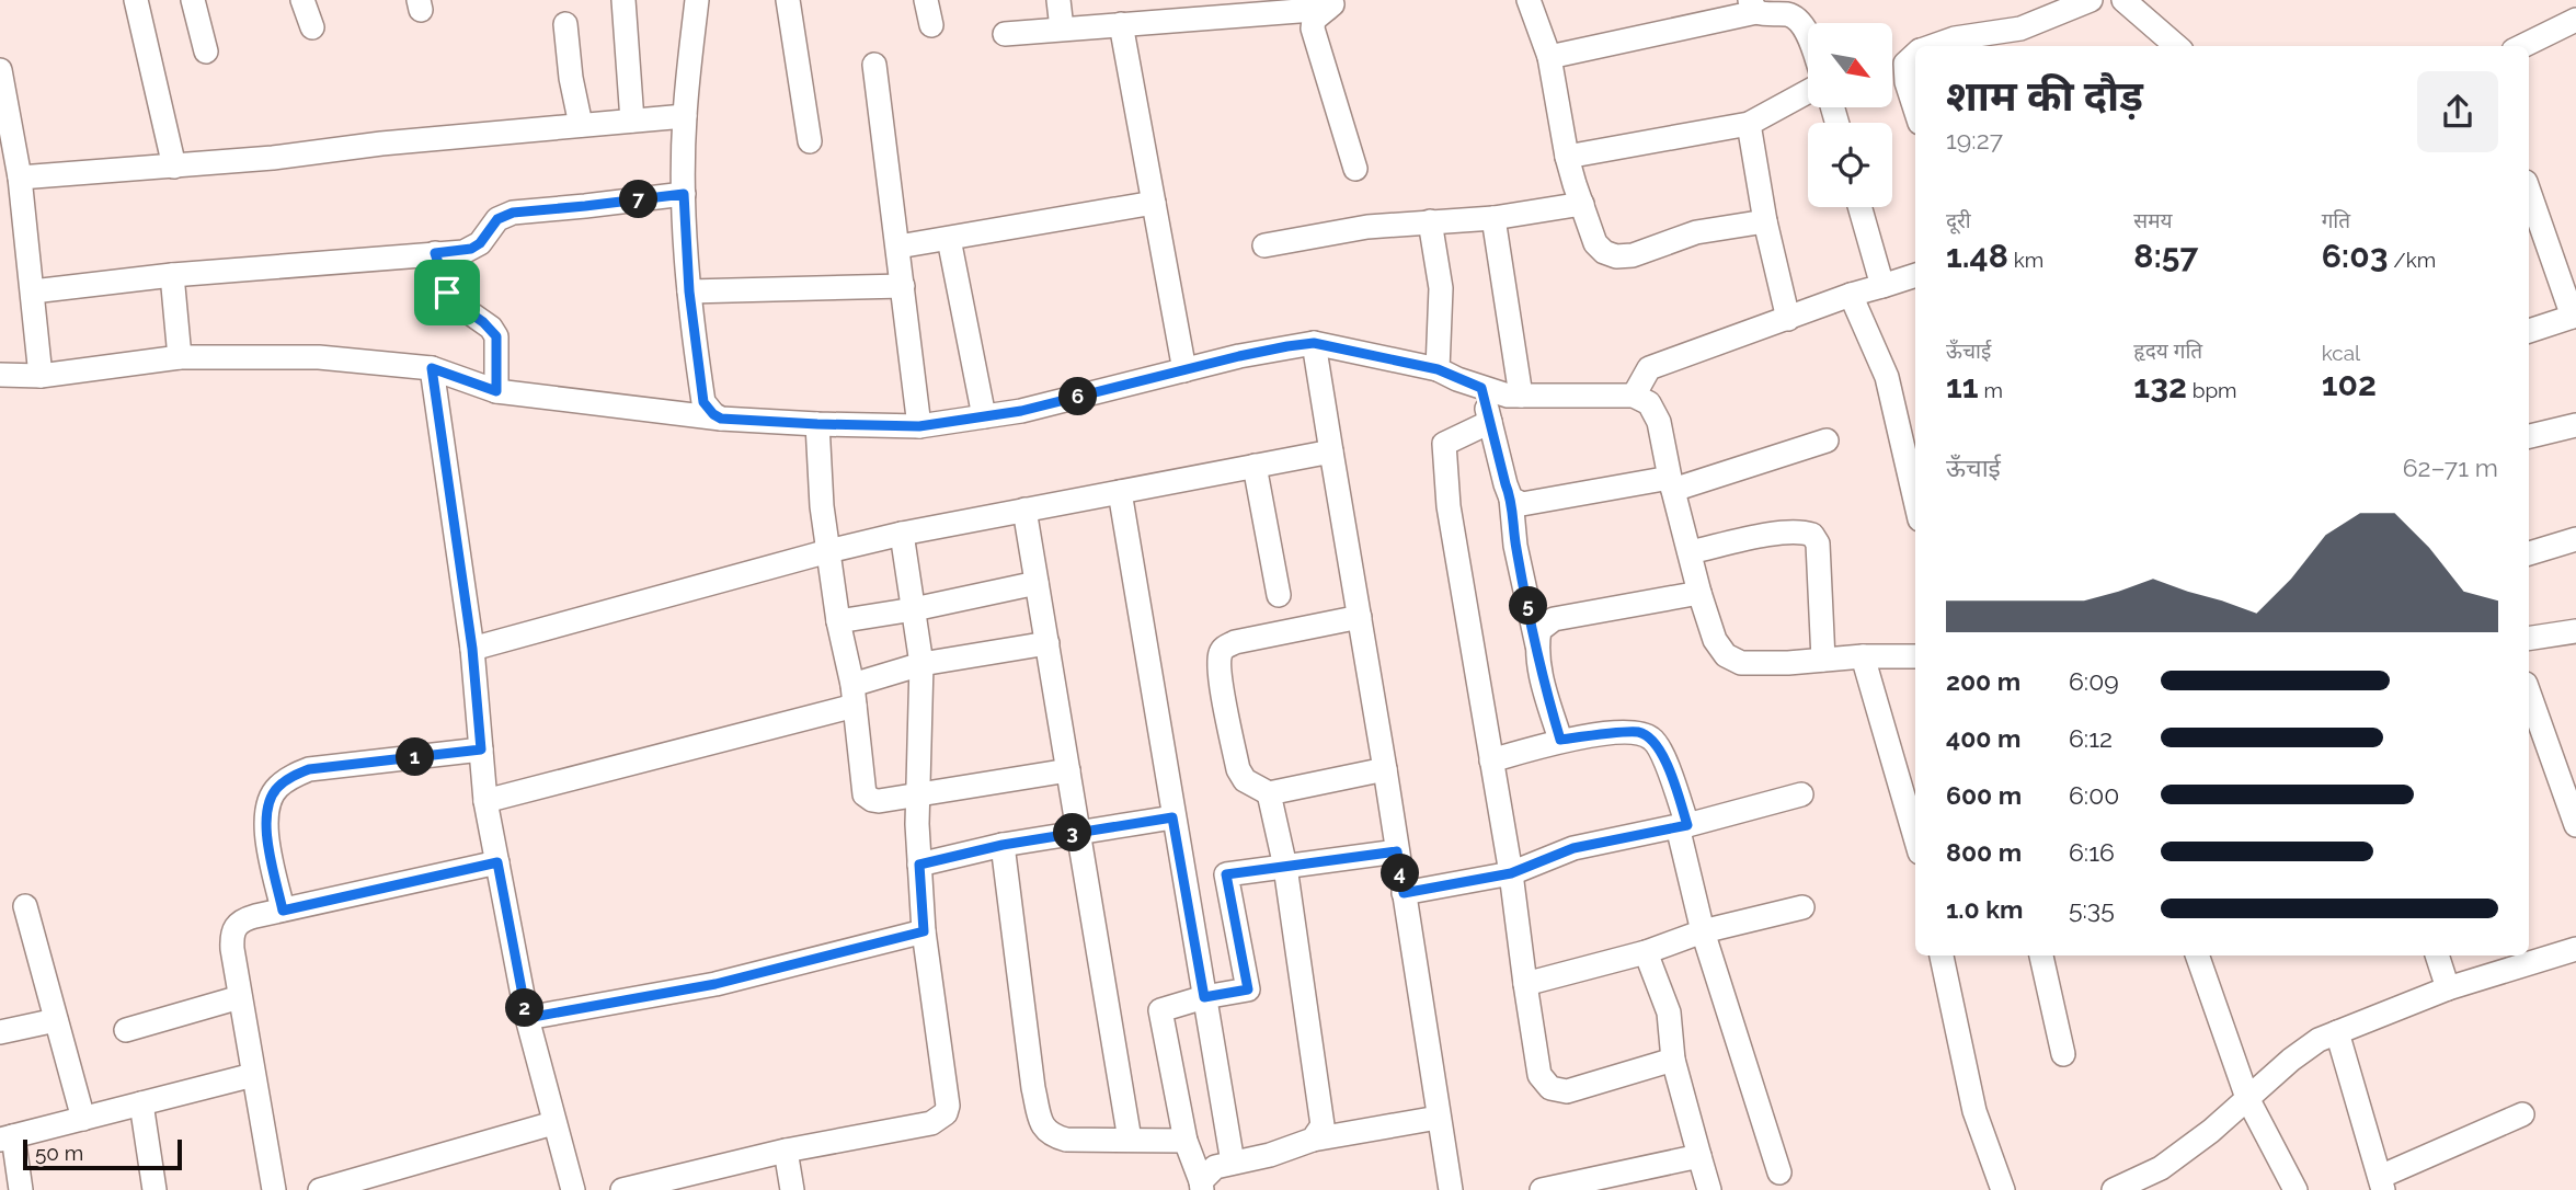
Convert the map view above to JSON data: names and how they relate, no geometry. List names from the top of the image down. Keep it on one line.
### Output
{"scale_bar":"50 m","north":"bottom right","page":{"heading":["शाम की दौड़","19:27"],"stats":[["दूरी","1.48 km"],["समय","8:57"],["गति","6:03 /km"],["ऊँचाई","11 m"],["हृदय गति","132 bpm"],["kcal","102"]],"pins":["7","6","5","1","3","4","2"],"chart":["ऊँचाई","62–71 m"],"list":[{"name":"200 m","note":"6:09"},{"name":"400 m","note":"6:12"},{"name":"600 m","note":"6:00"},{"name":"800 m","note":"6:16"},{"name":"1.0 km","note":"5:35"}],"scale":"50 m"}}
